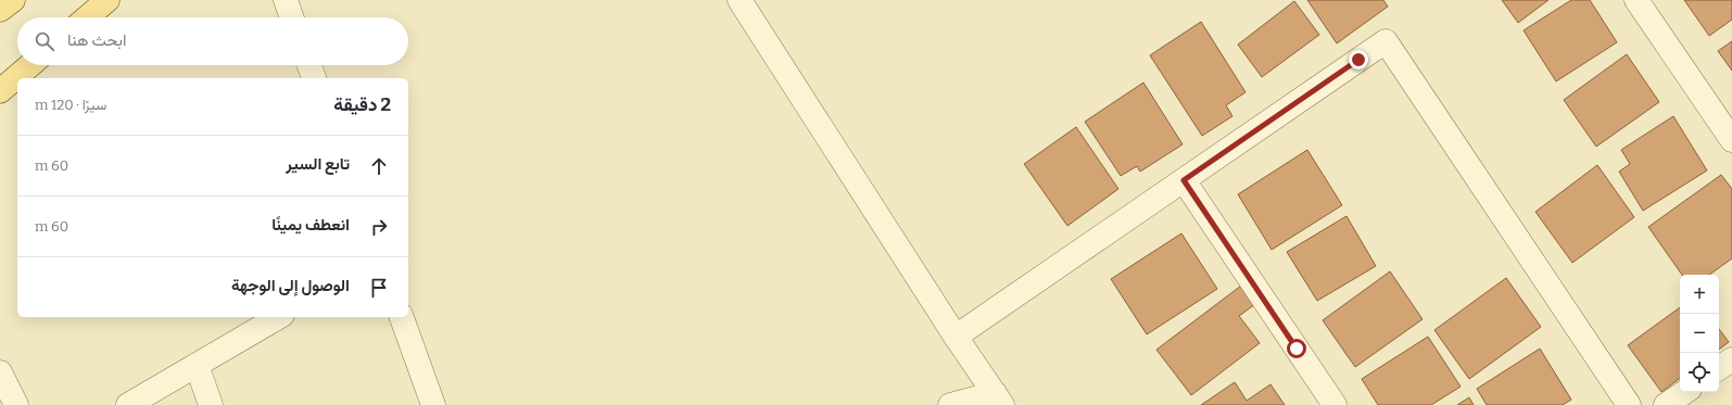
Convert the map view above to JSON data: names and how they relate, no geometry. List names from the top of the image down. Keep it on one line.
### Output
{"page":{"search":"ابحث هنا","heading":["2 دقيقة","سيرًا · 120 m"],"list":[["تابع السير","60 m"],["انعطف يمينًا","60 m"],"الوصول إلى الوجهة"],"map_buttons":["+","−"]}}
